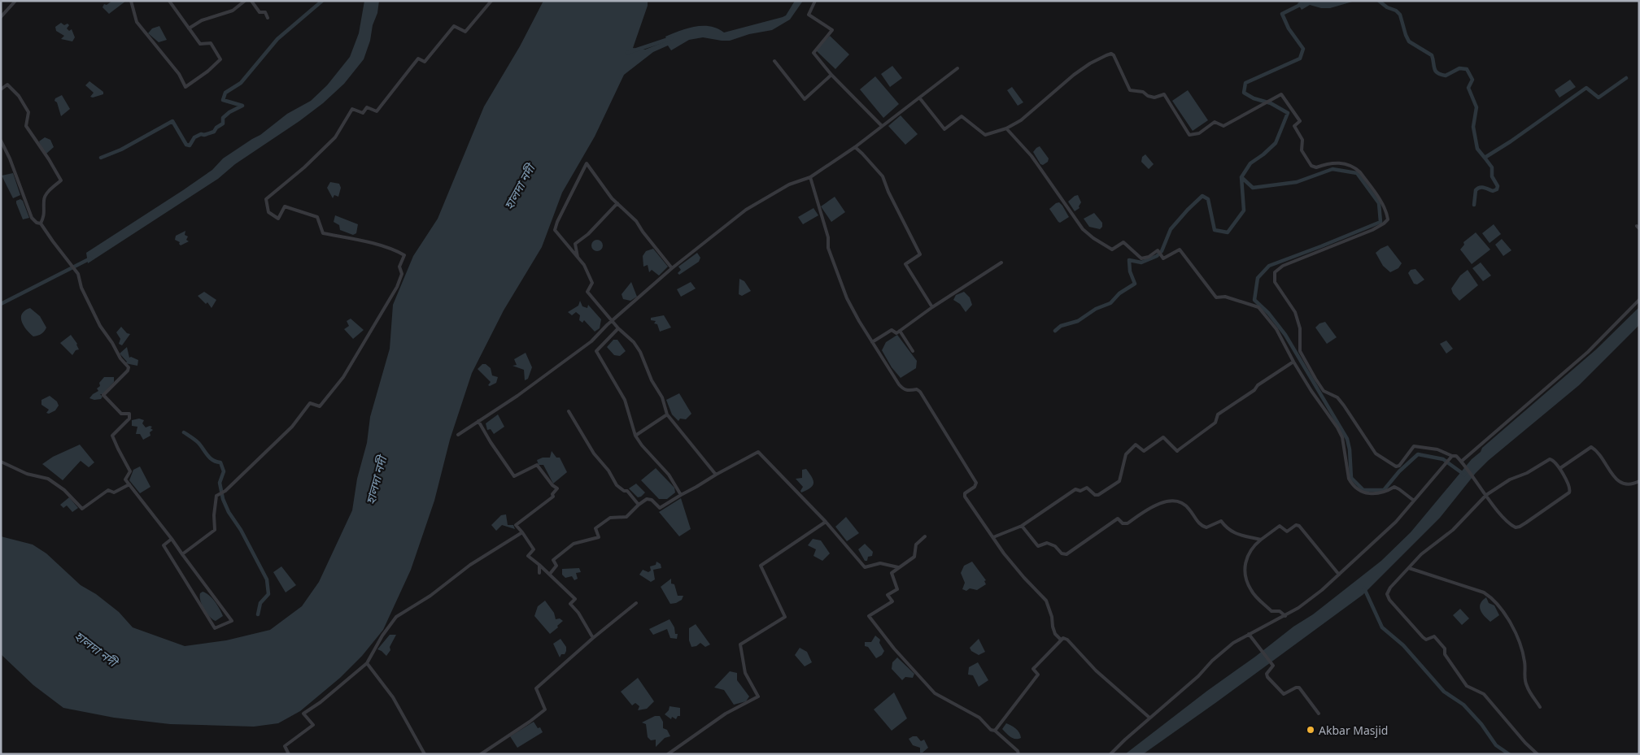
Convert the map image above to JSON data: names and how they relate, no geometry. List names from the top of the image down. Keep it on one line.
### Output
{"water":["হালদা নদী"],"places":["Akbar Masjid"]}
